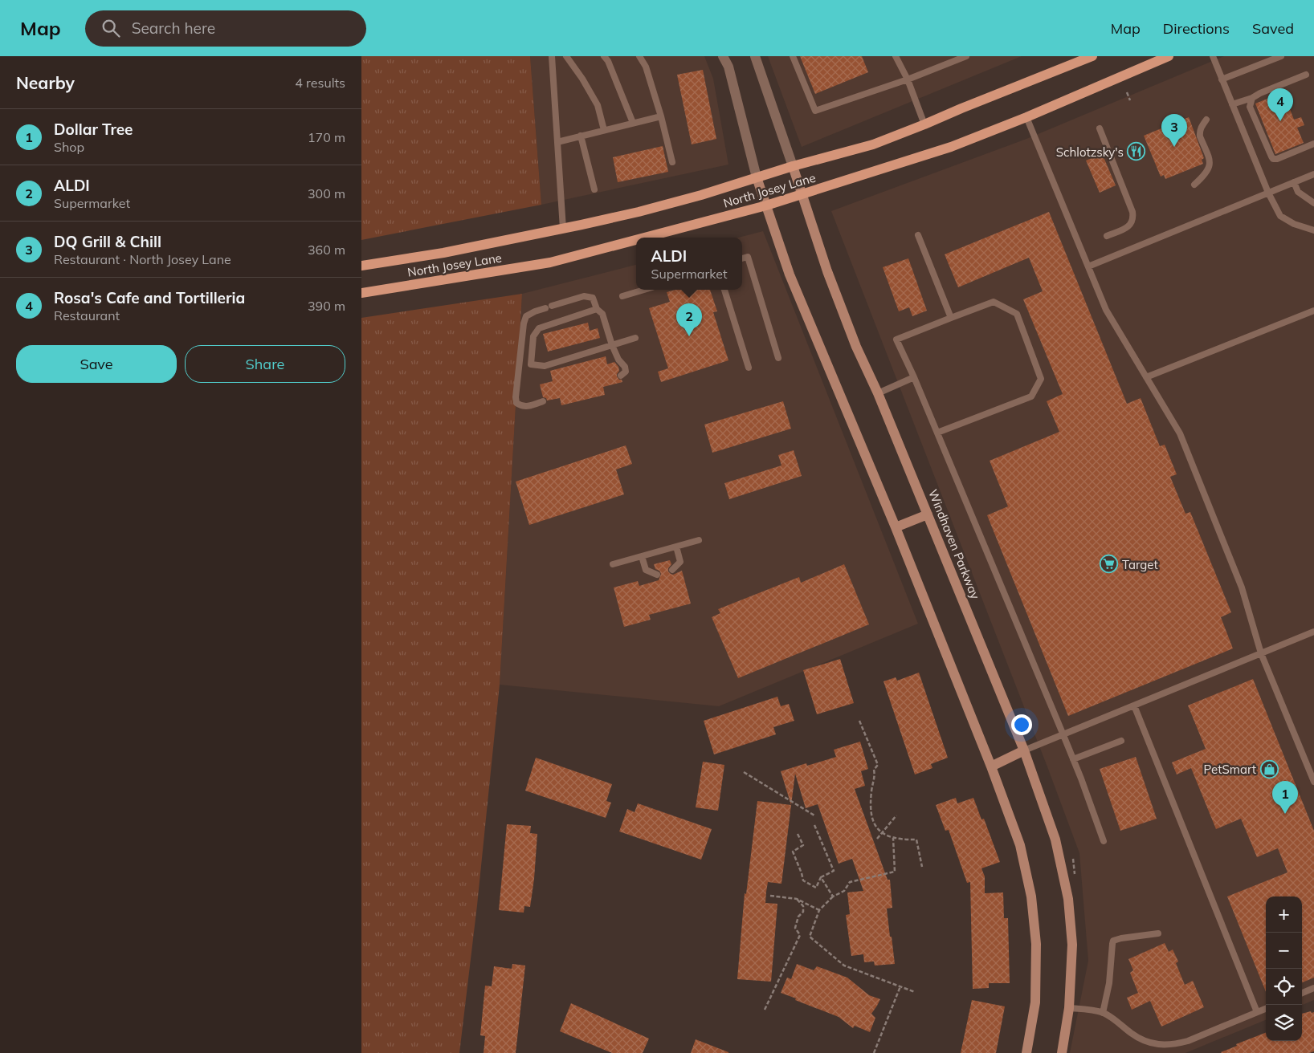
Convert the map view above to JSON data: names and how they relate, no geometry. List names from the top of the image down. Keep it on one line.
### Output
{"streets":{"main road":["North Josey Lane","Windhaven Parkway"]},"crossings":[["North Josey Lane","Windhaven Parkway"]],"places":{"restaurant":["Schlotzsky's"],"supermarket":["Target"],"shop":["PetSmart"]},"page":{"header":"Map","search":"Search here","nav":["Map","Directions","Saved"],"heading":["Nearby","4 results"],"pins":["4","3","2","1"],"list":[{"mark":"1","name":"Dollar Tree","note":"Shop","value":"170 m"},{"mark":"2","name":"ALDI","note":"Supermarket","value":"300 m"},{"mark":"3","name":"DQ Grill & Chill","note":"Restaurant · North Josey Lane","value":"360 m"},{"mark":"4","name":"Rosa's Cafe and Tortilleria","note":"Restaurant","value":"390 m"}],"popup":["ALDI","Supermarket"],"buttons":["Save","Share"],"map_buttons":["+","−"]}}
